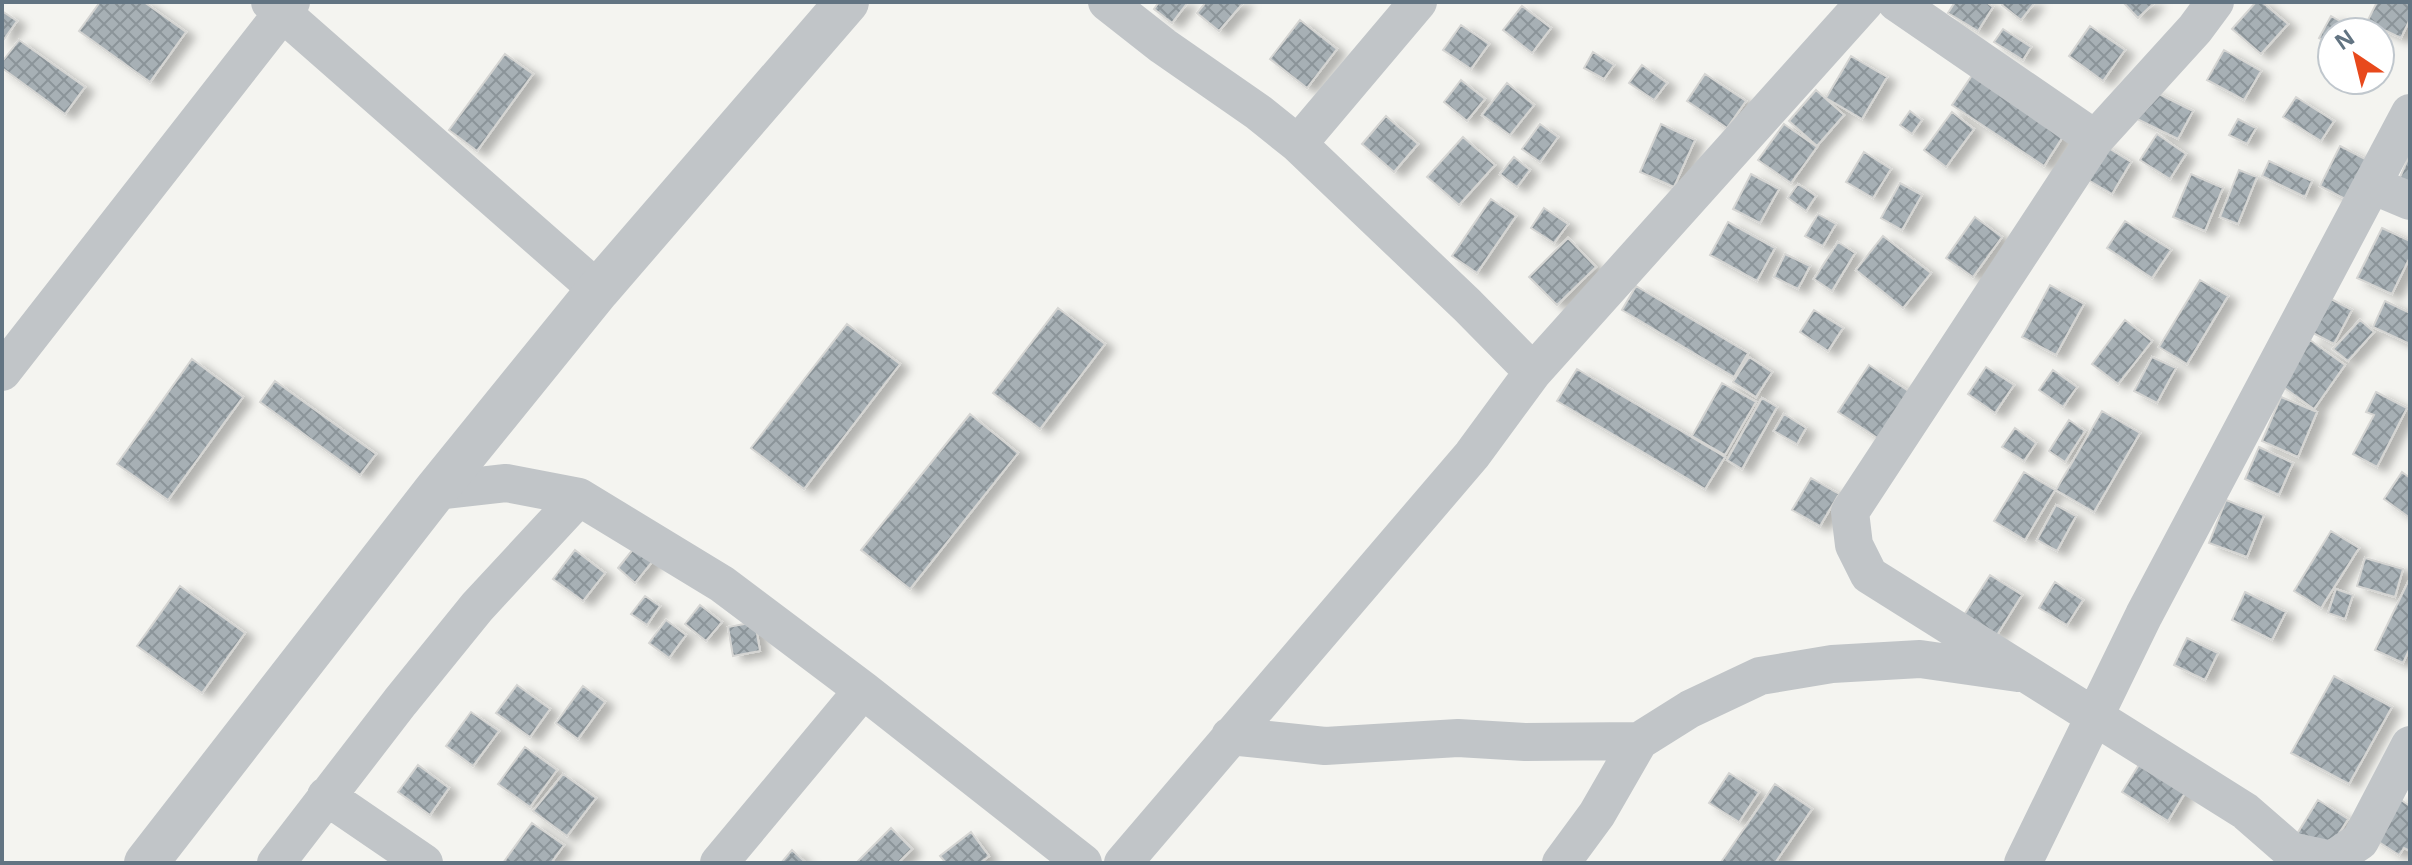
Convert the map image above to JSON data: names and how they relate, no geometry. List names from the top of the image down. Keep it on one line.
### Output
{"north":"top left"}
